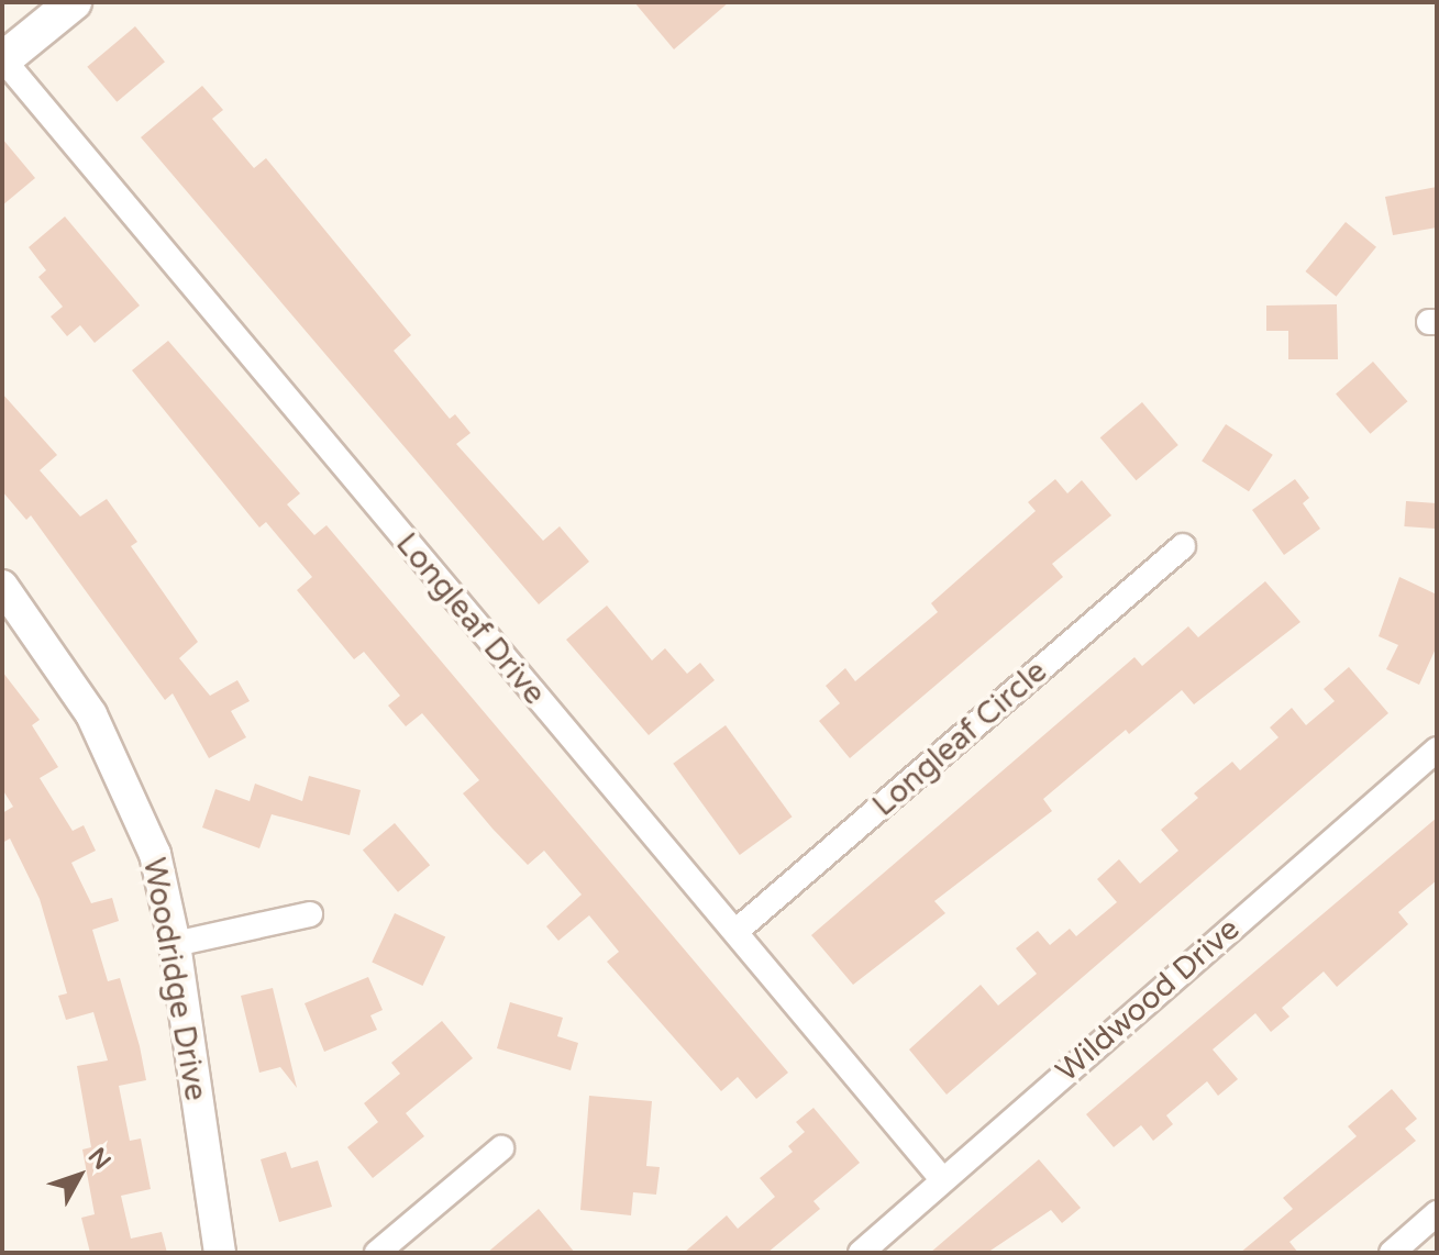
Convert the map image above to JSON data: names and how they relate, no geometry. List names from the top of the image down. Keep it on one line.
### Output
{"streets":{"street":["Longleaf Drive","Longleaf Circle","Woodridge Drive","Wildwood Drive"]},"crossings":[["Longleaf Drive","Longleaf Circle"],["Longleaf Drive","Wildwood Drive"]],"north":"top right"}
